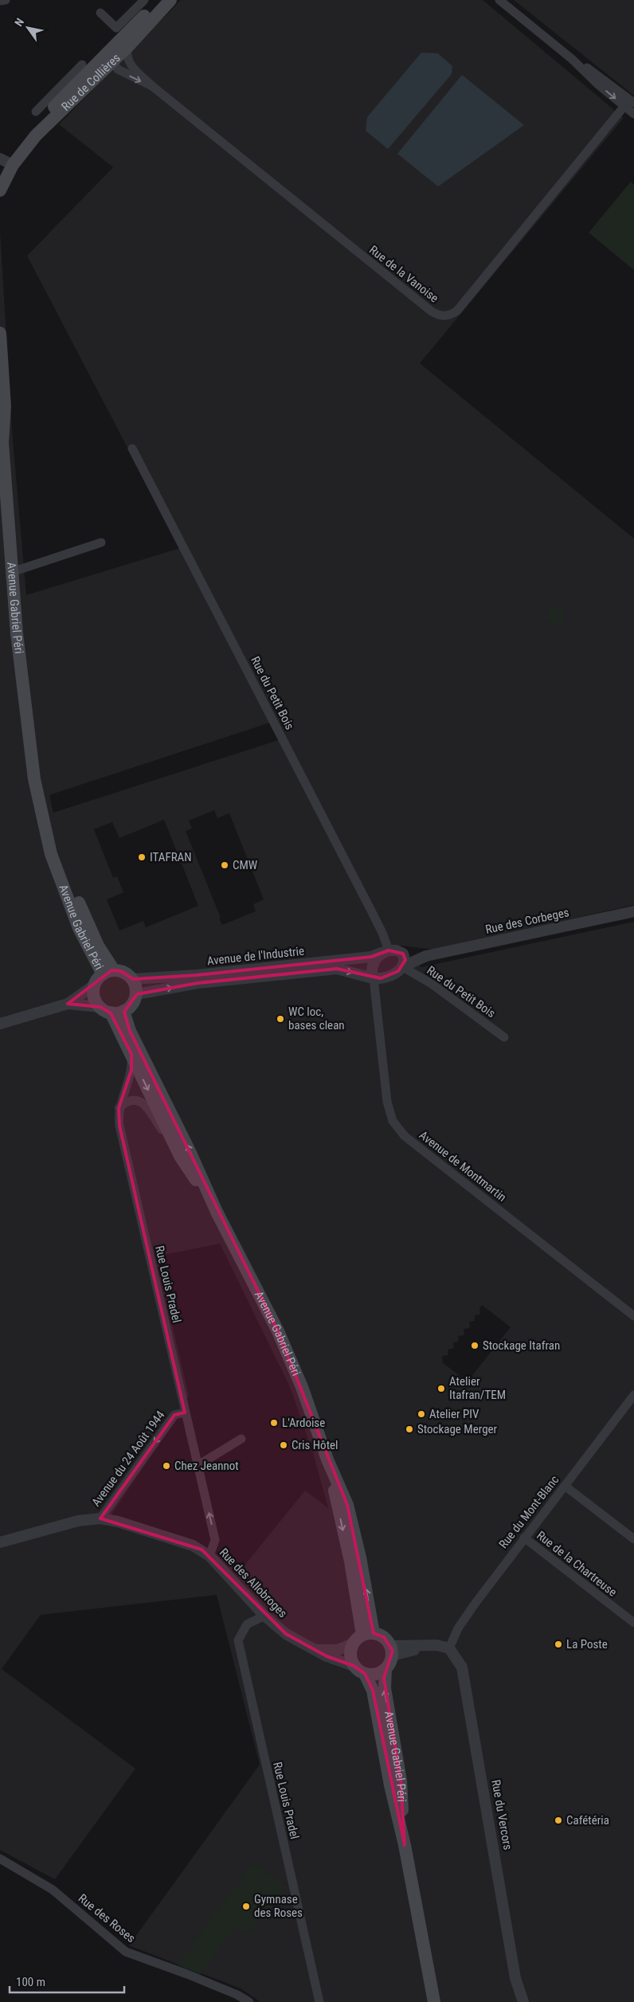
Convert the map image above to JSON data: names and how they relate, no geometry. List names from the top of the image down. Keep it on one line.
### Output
{"streets":{"main road":["Rue de Collières","Avenue Gabriel Péri"],"street":["Rue de la Vanoise","Rue du Petit Bois","Rue des Corbeges","Avenue de l'Industrie","Avenue de Montmartin","Rue Louis Pradel","Avenue du 24 Août 1944","Rue du Mont-Blanc","Rue de la Chartreuse","Rue des Allobroges","Rue du Vercors","Rue des Roses"]},"crossings":[["Rue de Collières","Rue de la Vanoise"],["Avenue Gabriel Péri","Avenue de l'Industrie"],["Avenue Gabriel Péri","Rue Louis Pradel"],["Avenue Gabriel Péri","Rue des Allobroges"],["Rue du Petit Bois","Rue des Corbeges"],["Rue du Petit Bois","Avenue de l'Industrie"],["Rue des Corbeges","Avenue de l'Industrie"],["Rue des Corbeges","Avenue de Montmartin"],["Avenue de l'Industrie","Avenue de Montmartin"],["Rue Louis Pradel","Avenue du 24 Août 1944"],["Rue Louis Pradel","Rue des Allobroges"],["Avenue du 24 Août 1944","Rue des Allobroges"],["Rue du Mont-Blanc","Rue de la Chartreuse"],["Rue du Mont-Blanc","Rue du Vercors"]],"one_way":["Avenue du 24 Août 1944"],"places":["ITAFRAN","CMW","WC loc, bases clean","Stockage Itafran","Atelier Itafran/TEM","Atelier PIV","L'Ardoise","Stockage Merger","Cris Hôtel","Chez Jeannot","La Poste","Cafétéria","Gymnase des Roses"],"scale_bar":"100 m","north":"top left"}
